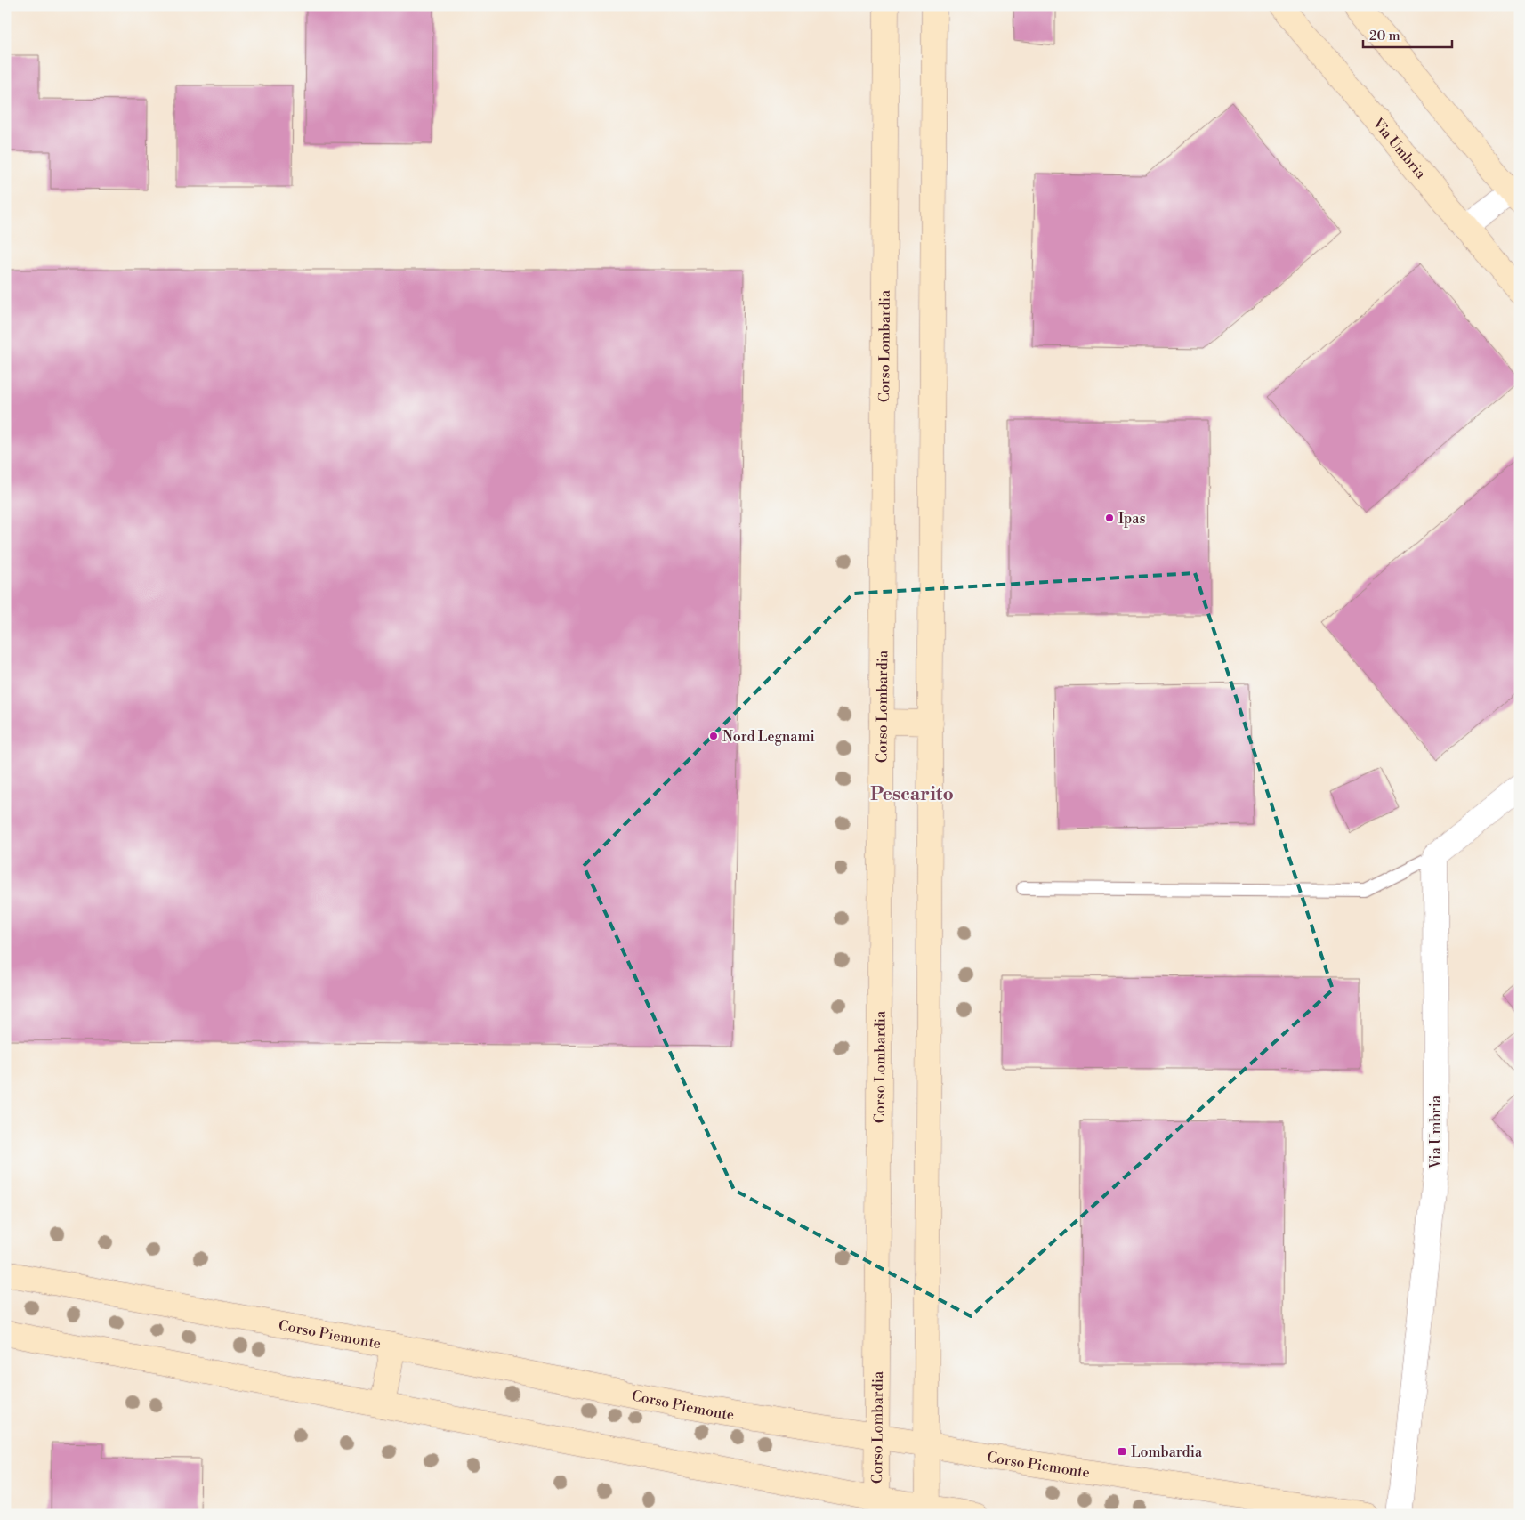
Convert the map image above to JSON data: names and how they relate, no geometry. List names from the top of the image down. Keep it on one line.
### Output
{"streets":{"street":["Via Umbria","Corso Lombardia","Corso Piemonte"]},"crossings":[["Corso Lombardia","Corso Piemonte"]],"districts":["Pescarito"],"places":{"other":["Ipas","Nord Legnami"],"transit":["Lombardia"]},"scale_bar":"20 m"}
